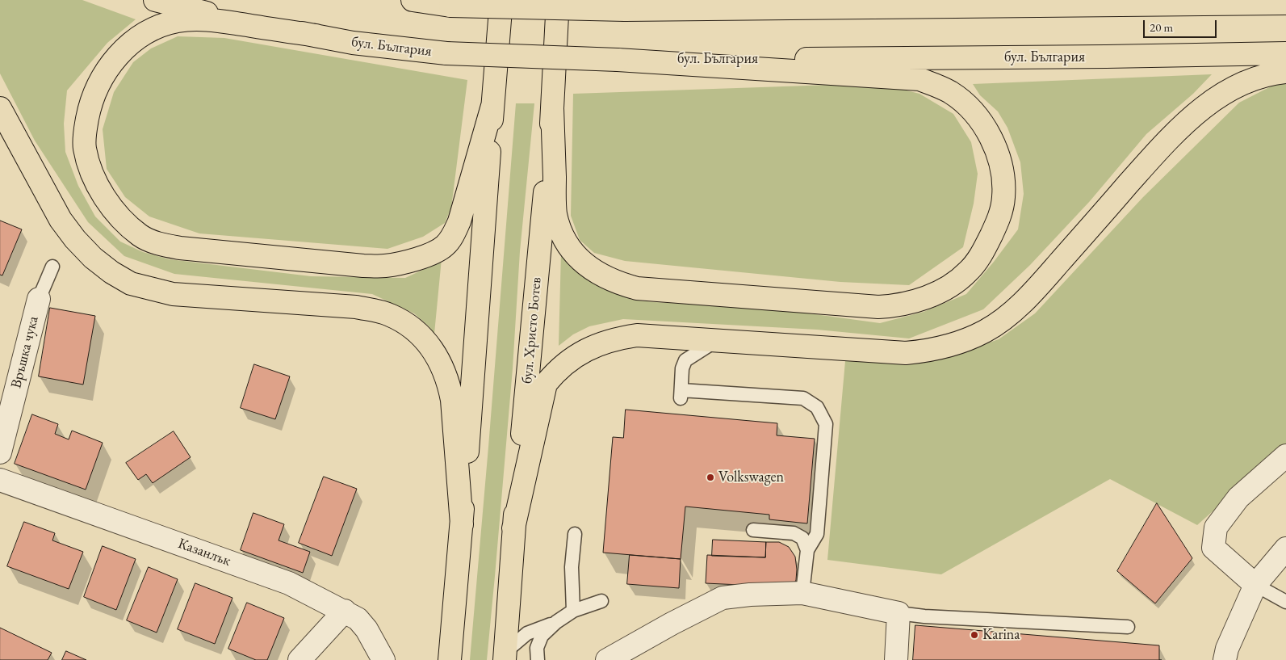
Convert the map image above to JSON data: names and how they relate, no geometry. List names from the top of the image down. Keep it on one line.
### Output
{"streets":{"highway":["бул. България","бул. Христо Ботев"],"street":["Връшка чука","Казанлък"]},"places":["Volkswagen","Karina"],"scale_bar":"20 m"}
